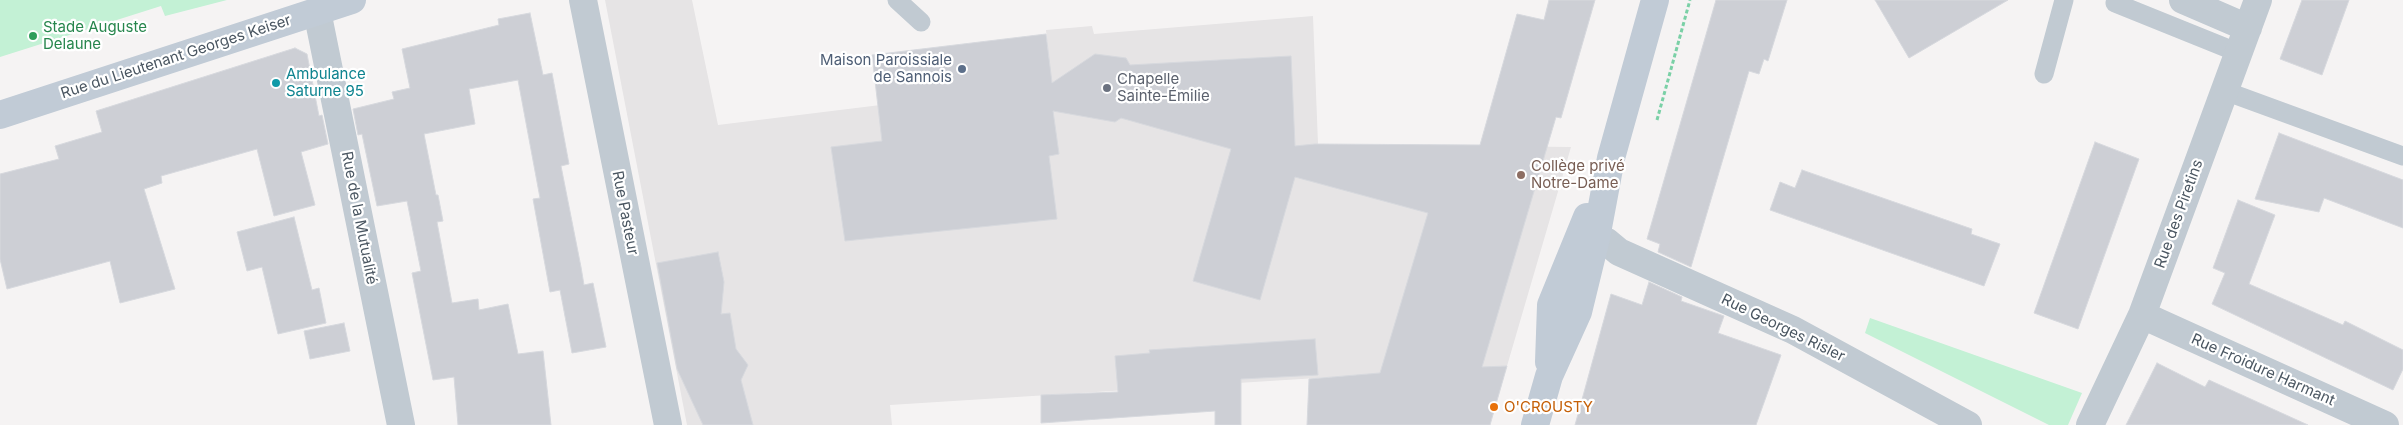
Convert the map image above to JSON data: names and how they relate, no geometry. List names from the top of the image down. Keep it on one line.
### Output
{"streets":{"main road":["Rue du Lieutenant Georges Keiser"],"street":["Rue Pasteur","Rue des Piretins","Rue de la Mutualité","Rue Georges Risler","Rue Froidure Harmant"]},"crossings":[["Rue du Lieutenant Georges Keiser","Rue de la Mutualité"],["Rue des Piretins","Rue Froidure Harmant"]],"places":["Stade Auguste Delaune","Maison Paroissiale de Sannois","Ambulance Saturne 95","Chapelle Sainte-Émilie","Collège privé Notre-Dame","O'CROUSTY"]}
